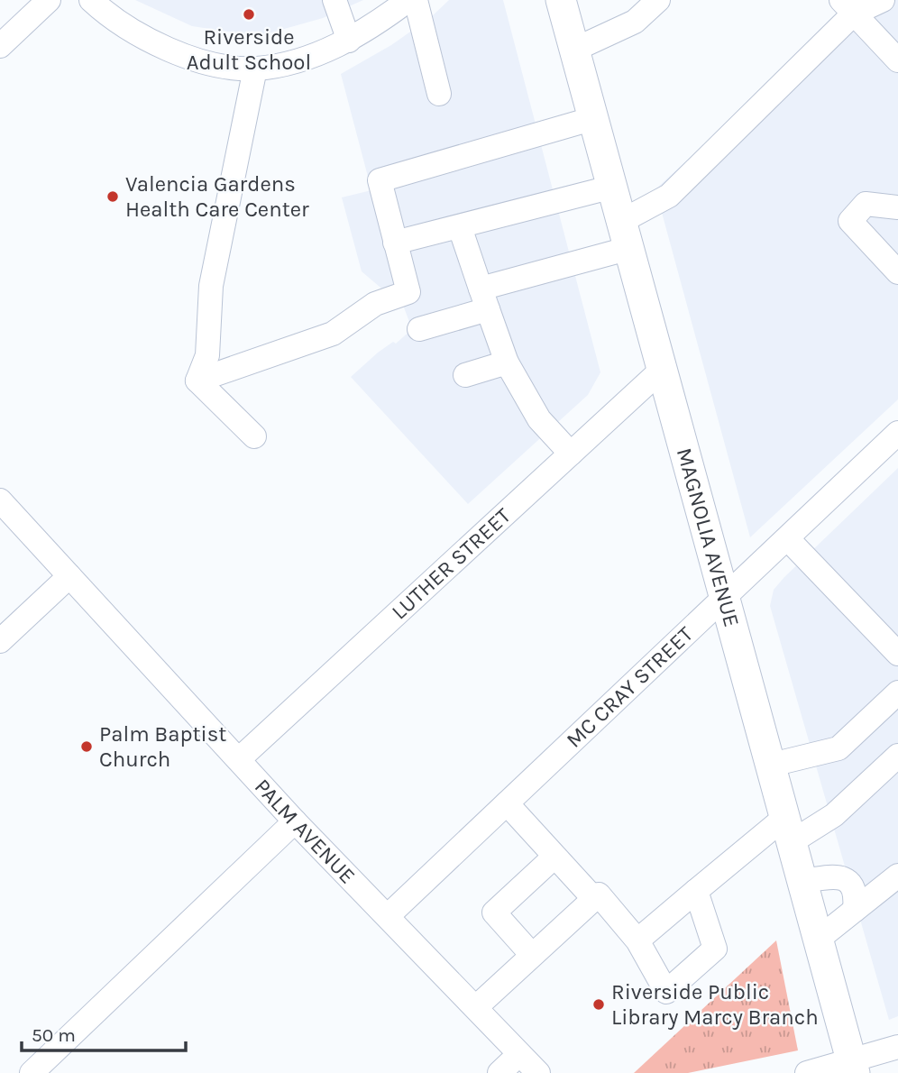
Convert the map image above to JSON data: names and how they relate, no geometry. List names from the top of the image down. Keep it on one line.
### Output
{"streets":{"main road":["MAGNOLIA AVENUE"],"street":["LUTHER STREET","MC CRAY STREET","PALM AVENUE"]},"crossings":[["MAGNOLIA AVENUE","LUTHER STREET"],["MAGNOLIA AVENUE","MC CRAY STREET"],["LUTHER STREET","PALM AVENUE"],["MC CRAY STREET","PALM AVENUE"]],"places":["Riverside Adult School","Valencia Gardens Health Care Center","Palm Baptist Church","Riverside Public Library Marcy Branch"],"scale_bar":"50 m"}
